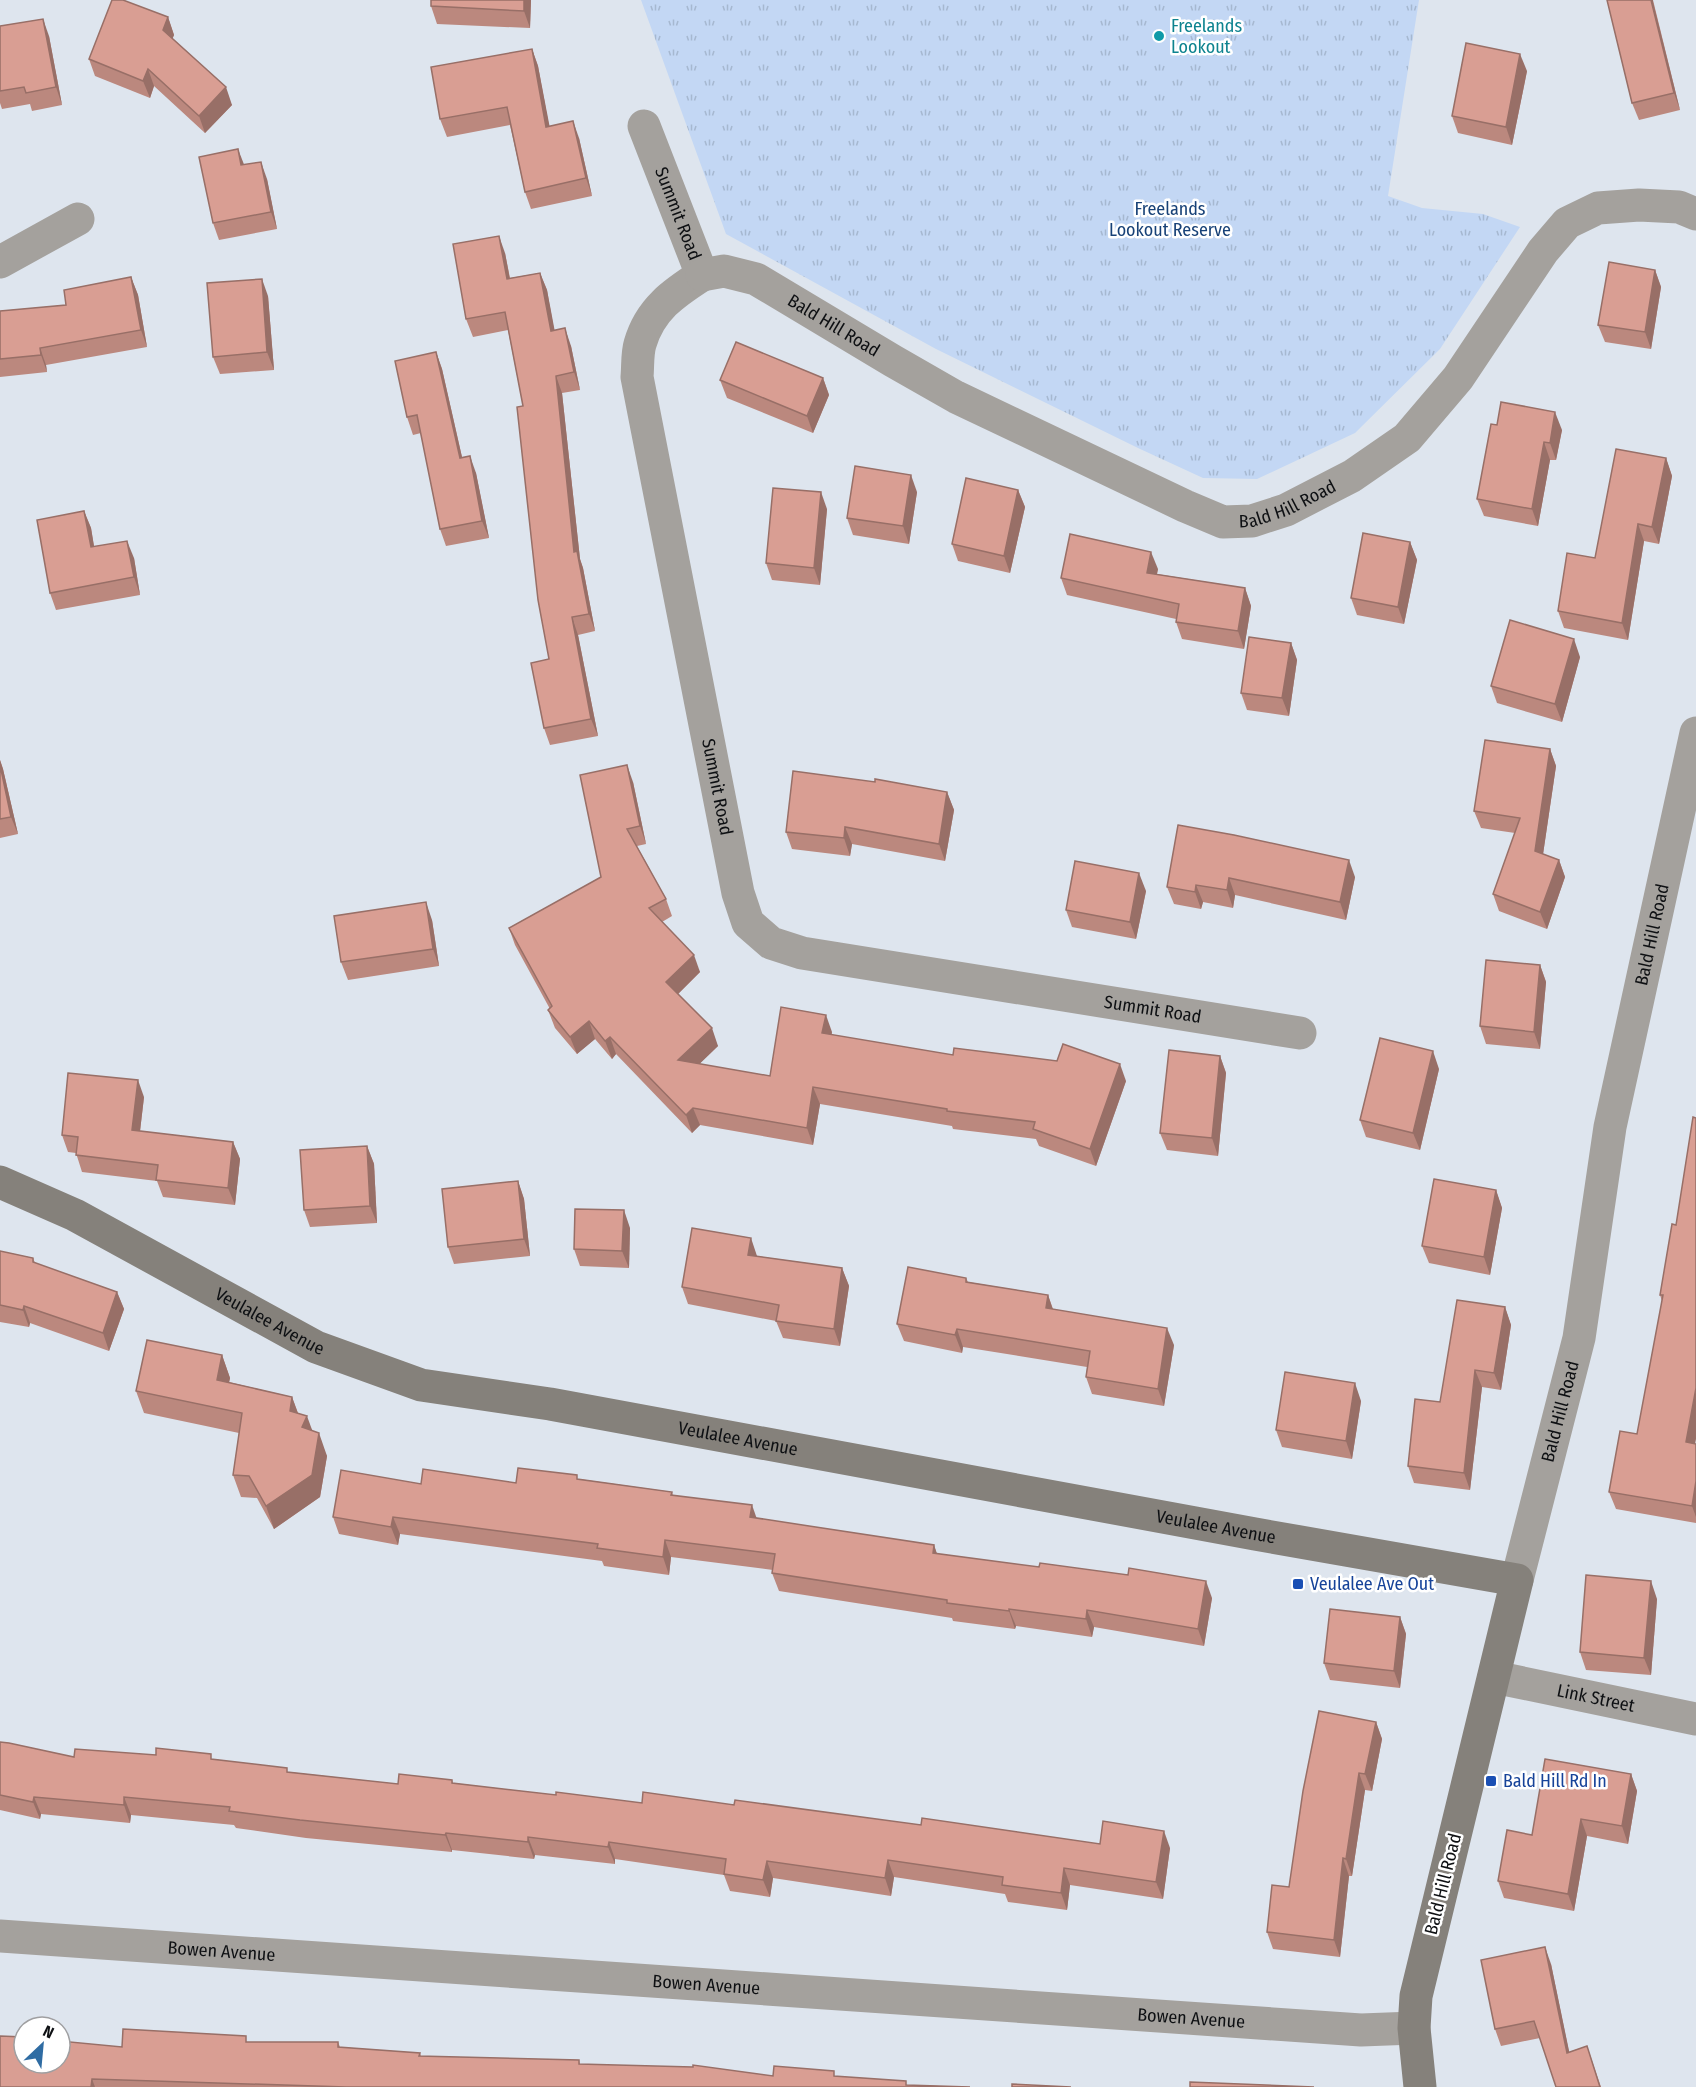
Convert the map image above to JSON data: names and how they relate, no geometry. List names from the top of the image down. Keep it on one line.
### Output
{"streets":{"street":["Summit Road","Bald Hill Road","Veulalee Avenue","Link Street","Bowen Avenue"]},"crossings":[["Summit Road","Bald Hill Road"],["Bald Hill Road","Veulalee Avenue"],["Bald Hill Road","Link Street"],["Bald Hill Road","Bowen Avenue"]],"parks":["Freelands Lookout Reserve"],"places":{"other":["Freelands Lookout"],"transit":["Veulalee Ave Out","Bald Hill Rd In"]},"north":"top right"}
